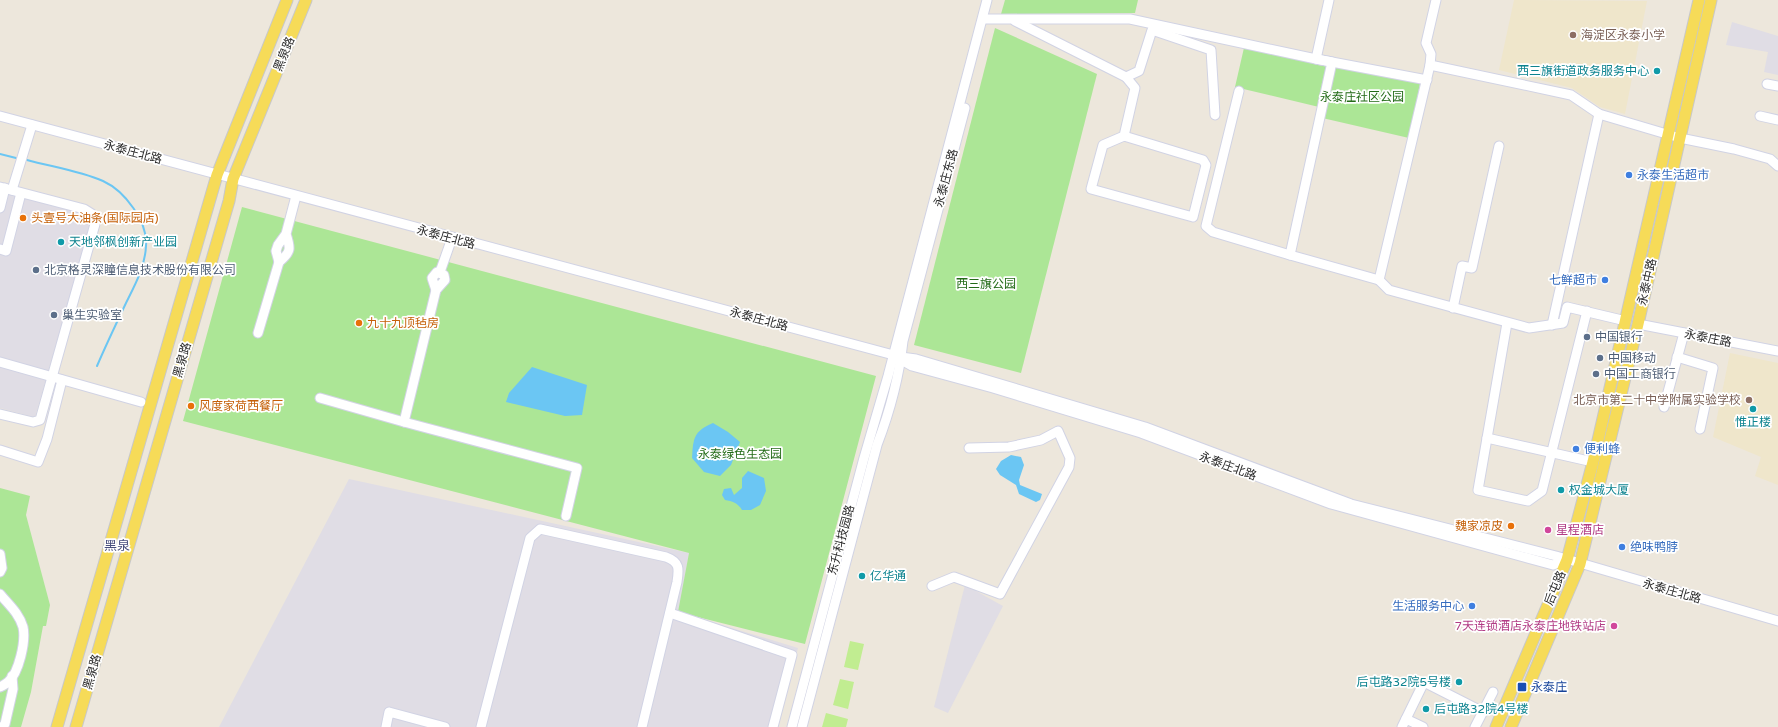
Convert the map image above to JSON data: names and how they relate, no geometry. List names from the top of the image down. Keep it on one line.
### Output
{"streets":{"main road":["黑泉路","永泰中路","后屯路"],"street":["永泰庄北路","永泰庄东路","永泰庄路","东升科技园路"]},"crossings":[["黑泉路","永泰庄北路"],["永泰庄北路","永泰庄东路"],["永泰庄北路","永泰中路"],["永泰庄北路","东升科技园路"],["永泰庄北路","后屯路"],["永泰庄东路","东升科技园路"],["永泰中路","永泰庄路"],["永泰中路","后屯路"]],"districts":["黑泉"],"parks":["永泰庄社区公园","西三旗公园","永泰绿色生态园"],"places":{"other":["海淀区永泰小学","西三旗街道政务服务中心","永泰生活超市","头壹号大油条(国际园店)","天地邻枫创新产业园","北京格灵深瞳信息技术股份有限公司","七鲜超市","巢生实验室","九十九顶毡房","中国银行","中国移动","中国工商银行","北京市第二十中学附属实验学校","风度家荷西餐厅","惟正楼","便利蜂","权金城大厦","魏家凉皮","星程酒店","绝味鸭脖","亿华通","生活服务中心","7天连锁酒店永泰庄地铁站店","后屯路32院5号楼","后屯路32院4号楼"],"transit":["永泰庄"]}}
